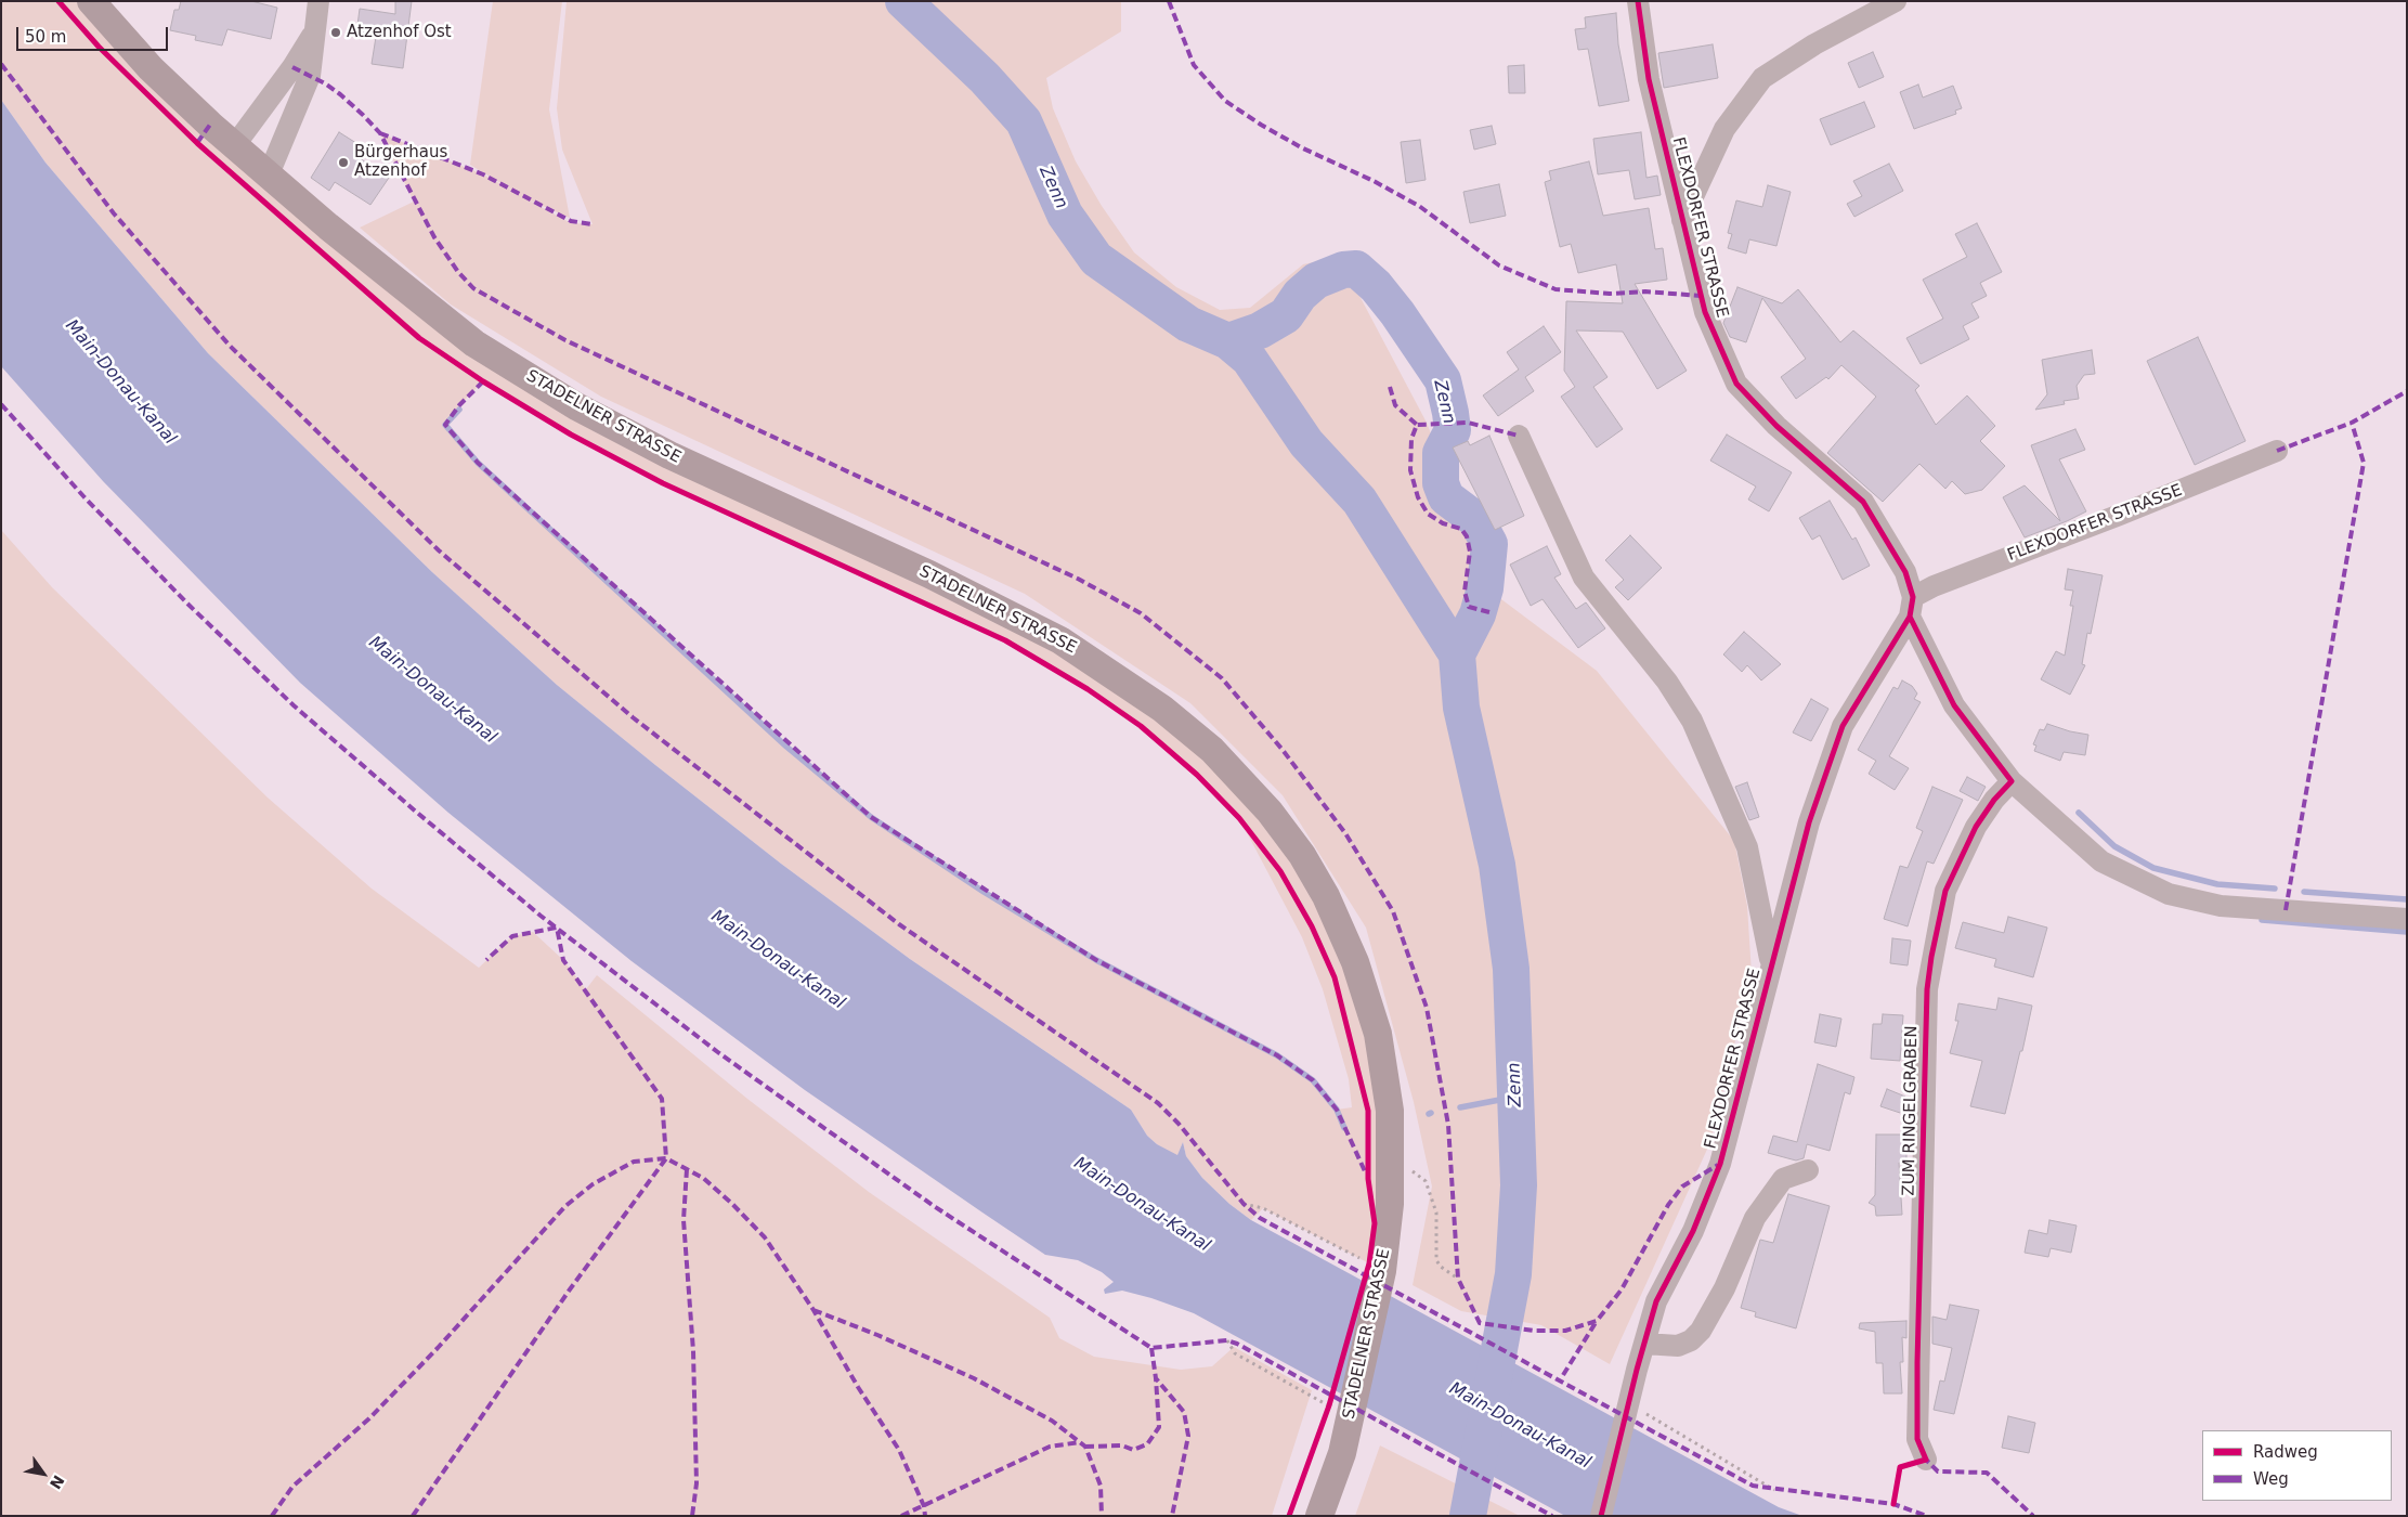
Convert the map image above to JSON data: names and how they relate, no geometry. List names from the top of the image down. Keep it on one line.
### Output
{"streets":{"main road":["STADELNER STRASSE"],"street":["FLEXDORFER STRASSE","ZUM RINGELGRABEN"]},"crossings":[["FLEXDORFER STRASSE","ZUM RINGELGRABEN"]],"water":["Zenn","Main-Donau-Kanal"],"places":["Atzenhof Ost","Bürgerhaus Atzenhof"],"legend":["Radweg","Weg"],"scale_bar":"50 m","north":"bottom right"}
